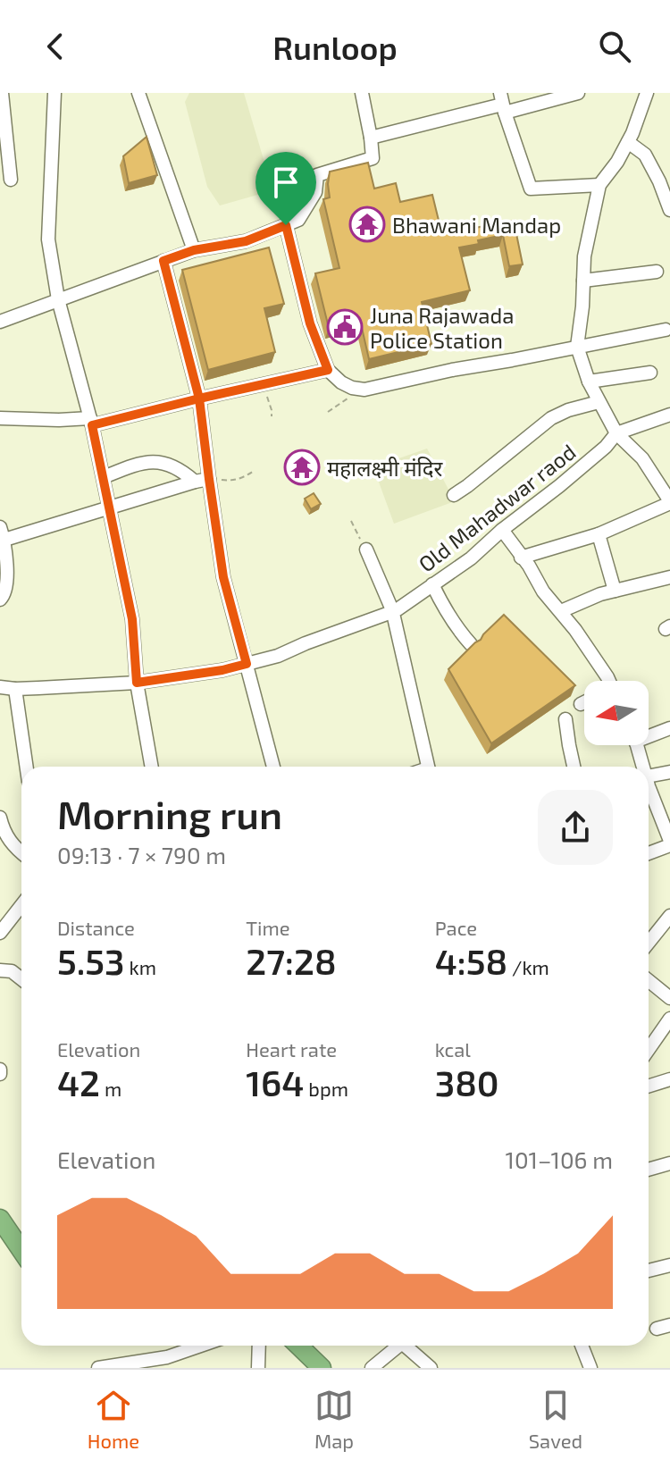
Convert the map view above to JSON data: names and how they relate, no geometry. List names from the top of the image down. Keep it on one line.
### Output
{"streets":{"street":["Old Mahadwar raod"]},"places":{"temple":["Bhawani Mandap","महालक्ष्मी मंदिर"],"public building":["Juna Rajawada Police Station"]},"north":"left","page":{"header":"Runloop","heading":["Morning run","09:13 · 7 × 790 m"],"stats":[["Distance","5.53 km"],["Time","27:28"],["Pace","4:58 /km"],["Elevation","42 m"],["Heart rate","164 bpm"],["kcal","380"]],"chart":["Elevation","101–106 m"],"tabs":["Home","Map","Saved"]}}
